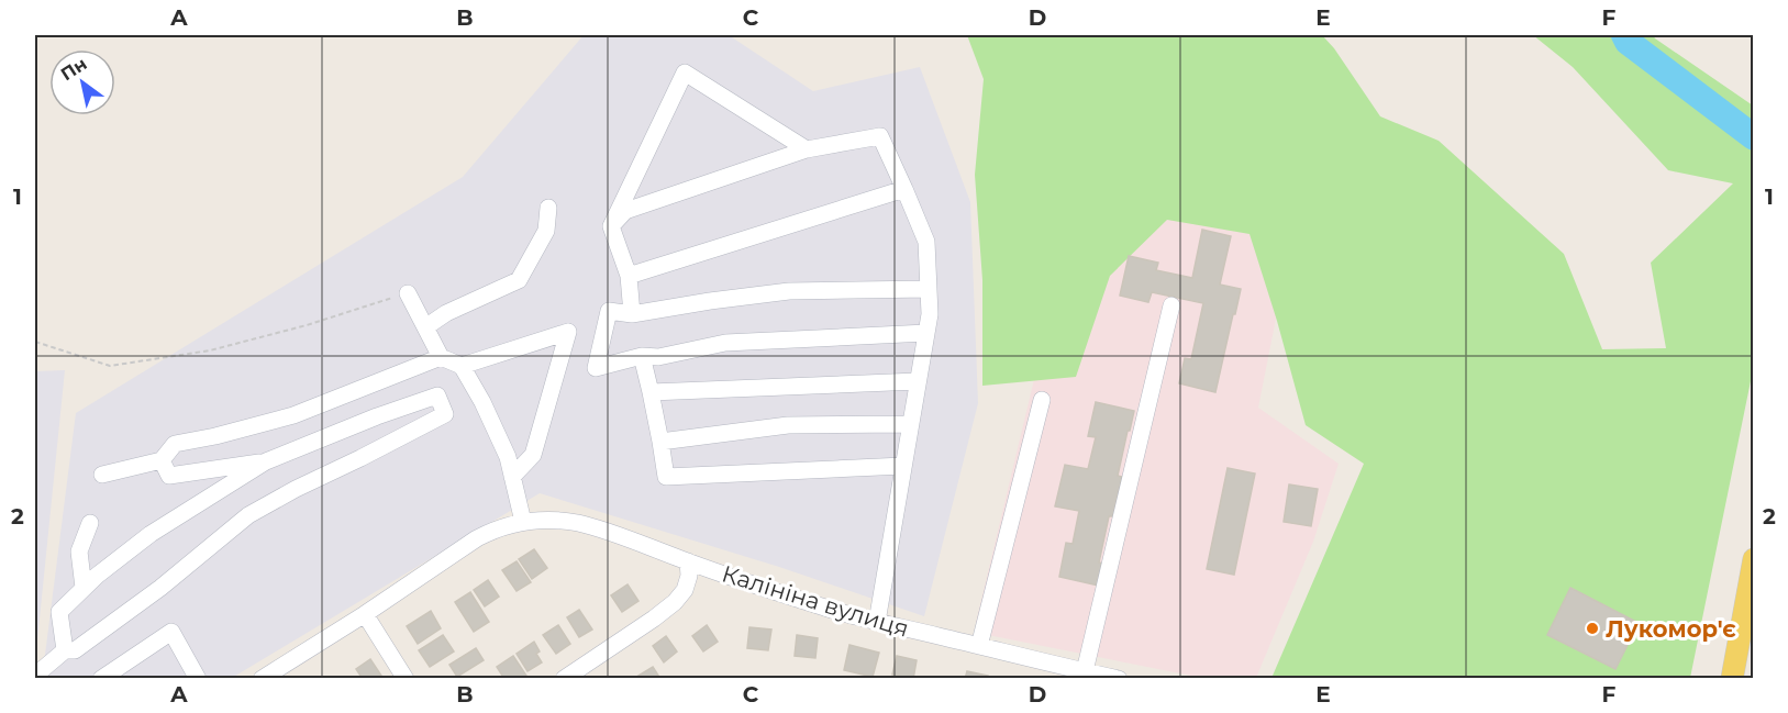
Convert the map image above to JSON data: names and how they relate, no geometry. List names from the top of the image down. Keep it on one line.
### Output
{"streets":{"street":["Калініна вулиця"]},"places":["Лукомор'є"],"north":"top left","grid":{"columns":["A","B","C","D","E","F"],"rows":["1","2"]}}
